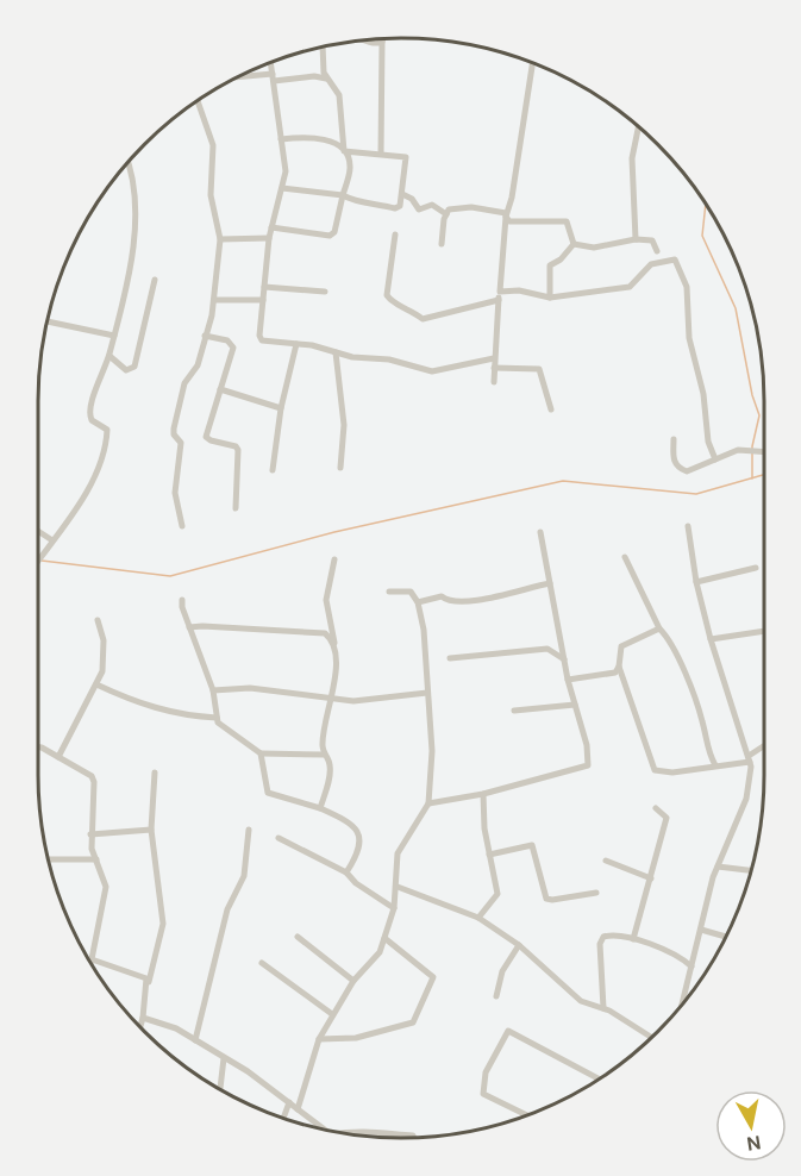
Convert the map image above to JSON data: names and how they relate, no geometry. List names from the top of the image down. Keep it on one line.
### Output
{"north":"bottom"}
